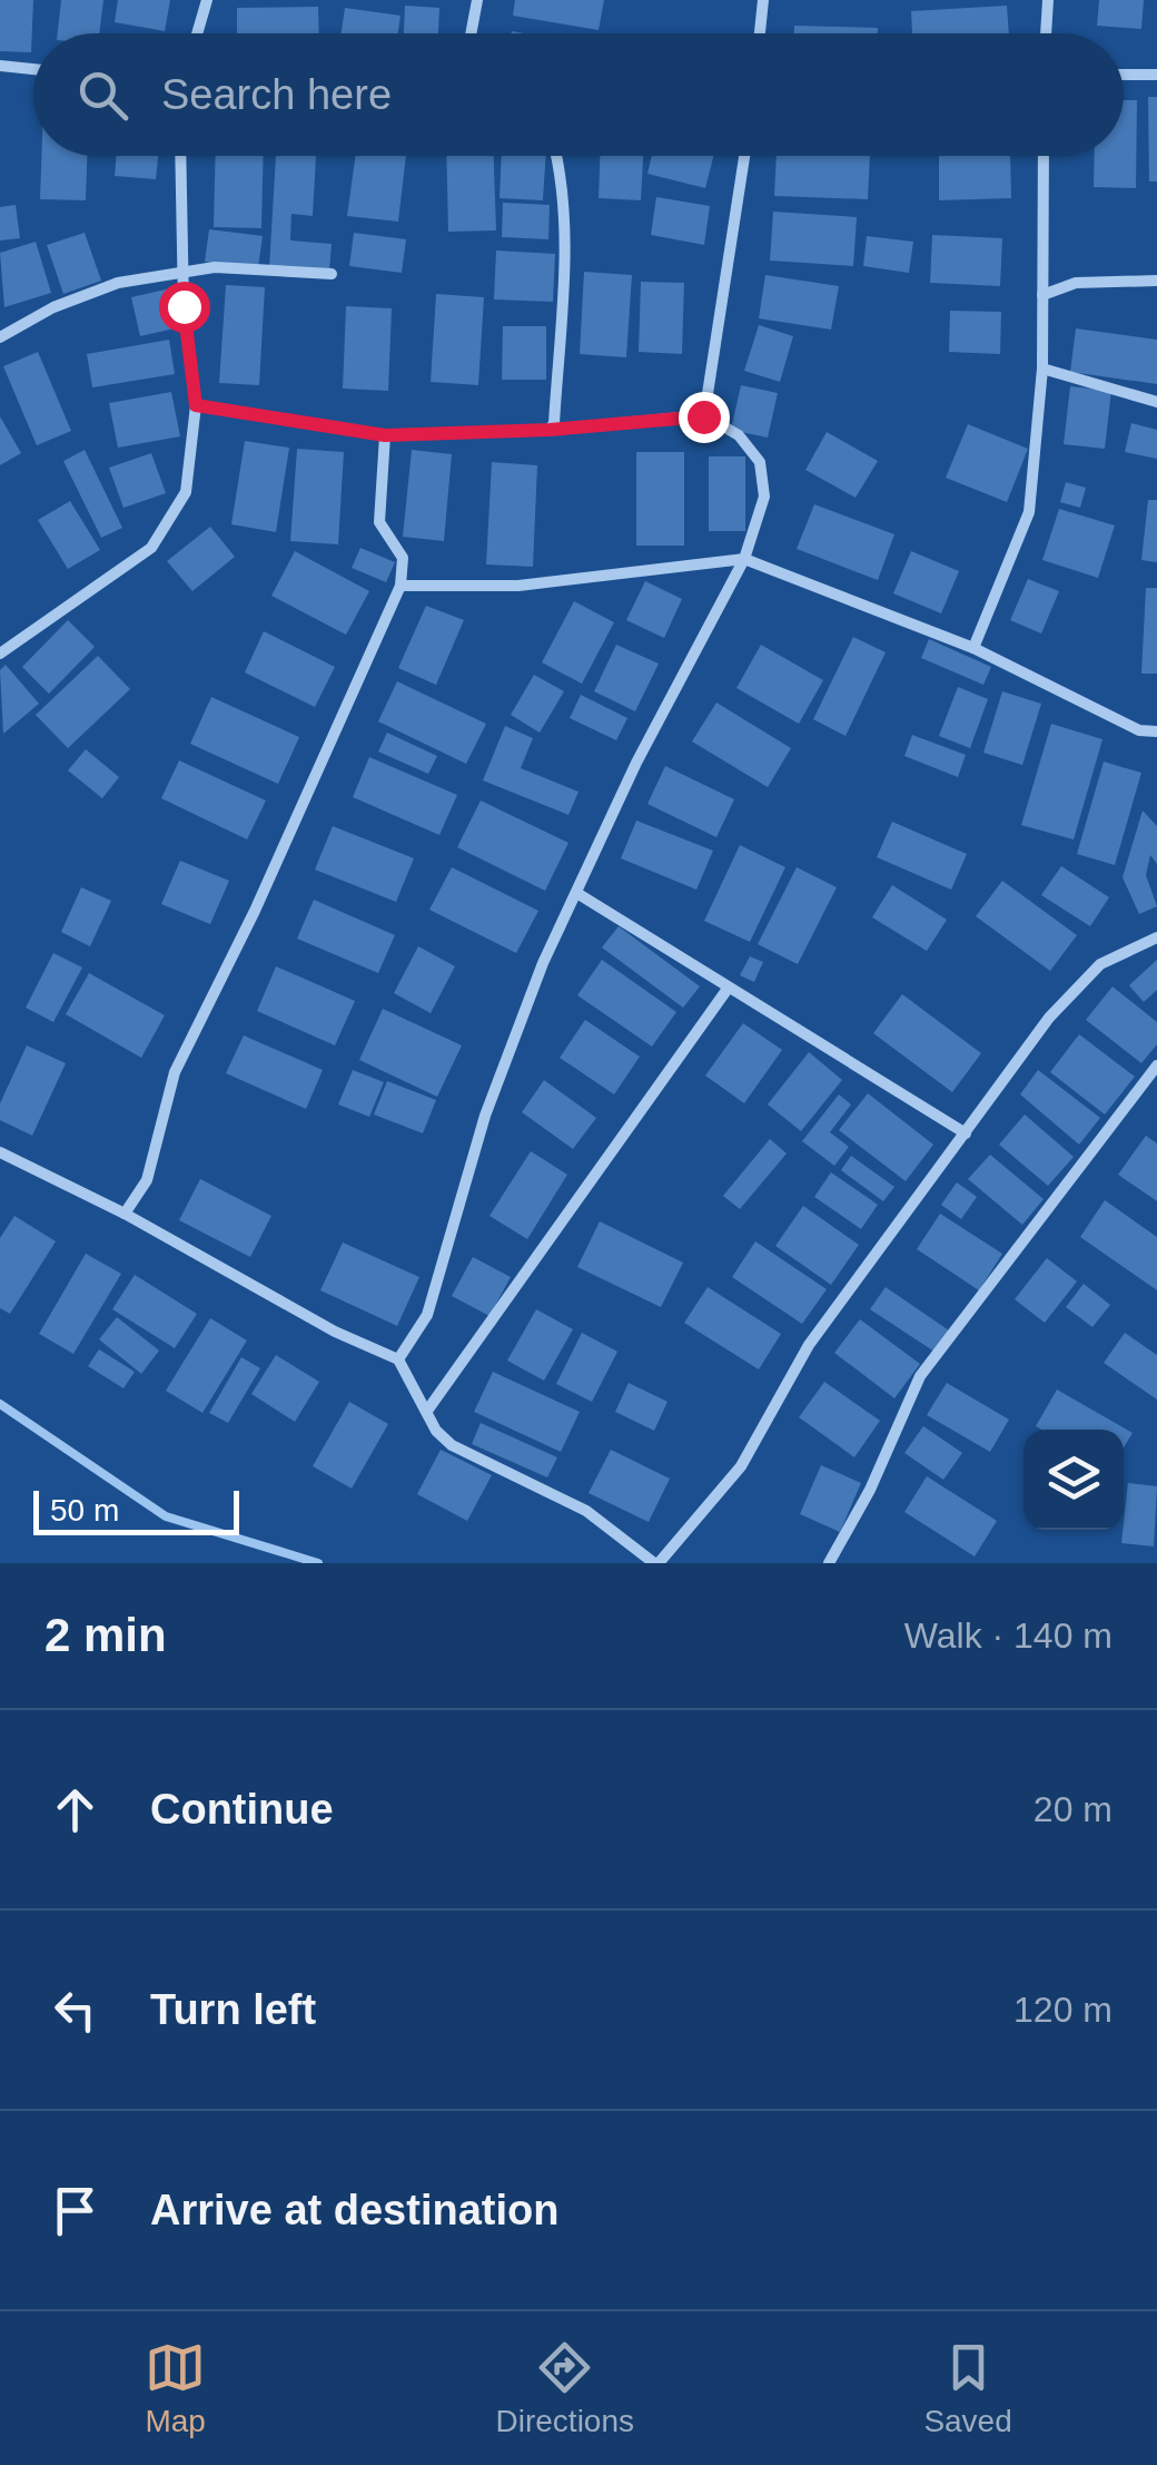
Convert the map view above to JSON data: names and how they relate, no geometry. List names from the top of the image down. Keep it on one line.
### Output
{"scale_bar":"50 m","page":{"search":"Search here","scale":"50 m","heading":["2 min","Walk · 140 m"],"list":[["Continue","20 m"],["Turn left","120 m"],"Arrive at destination"],"nav":["Map","Directions","Saved"]}}
